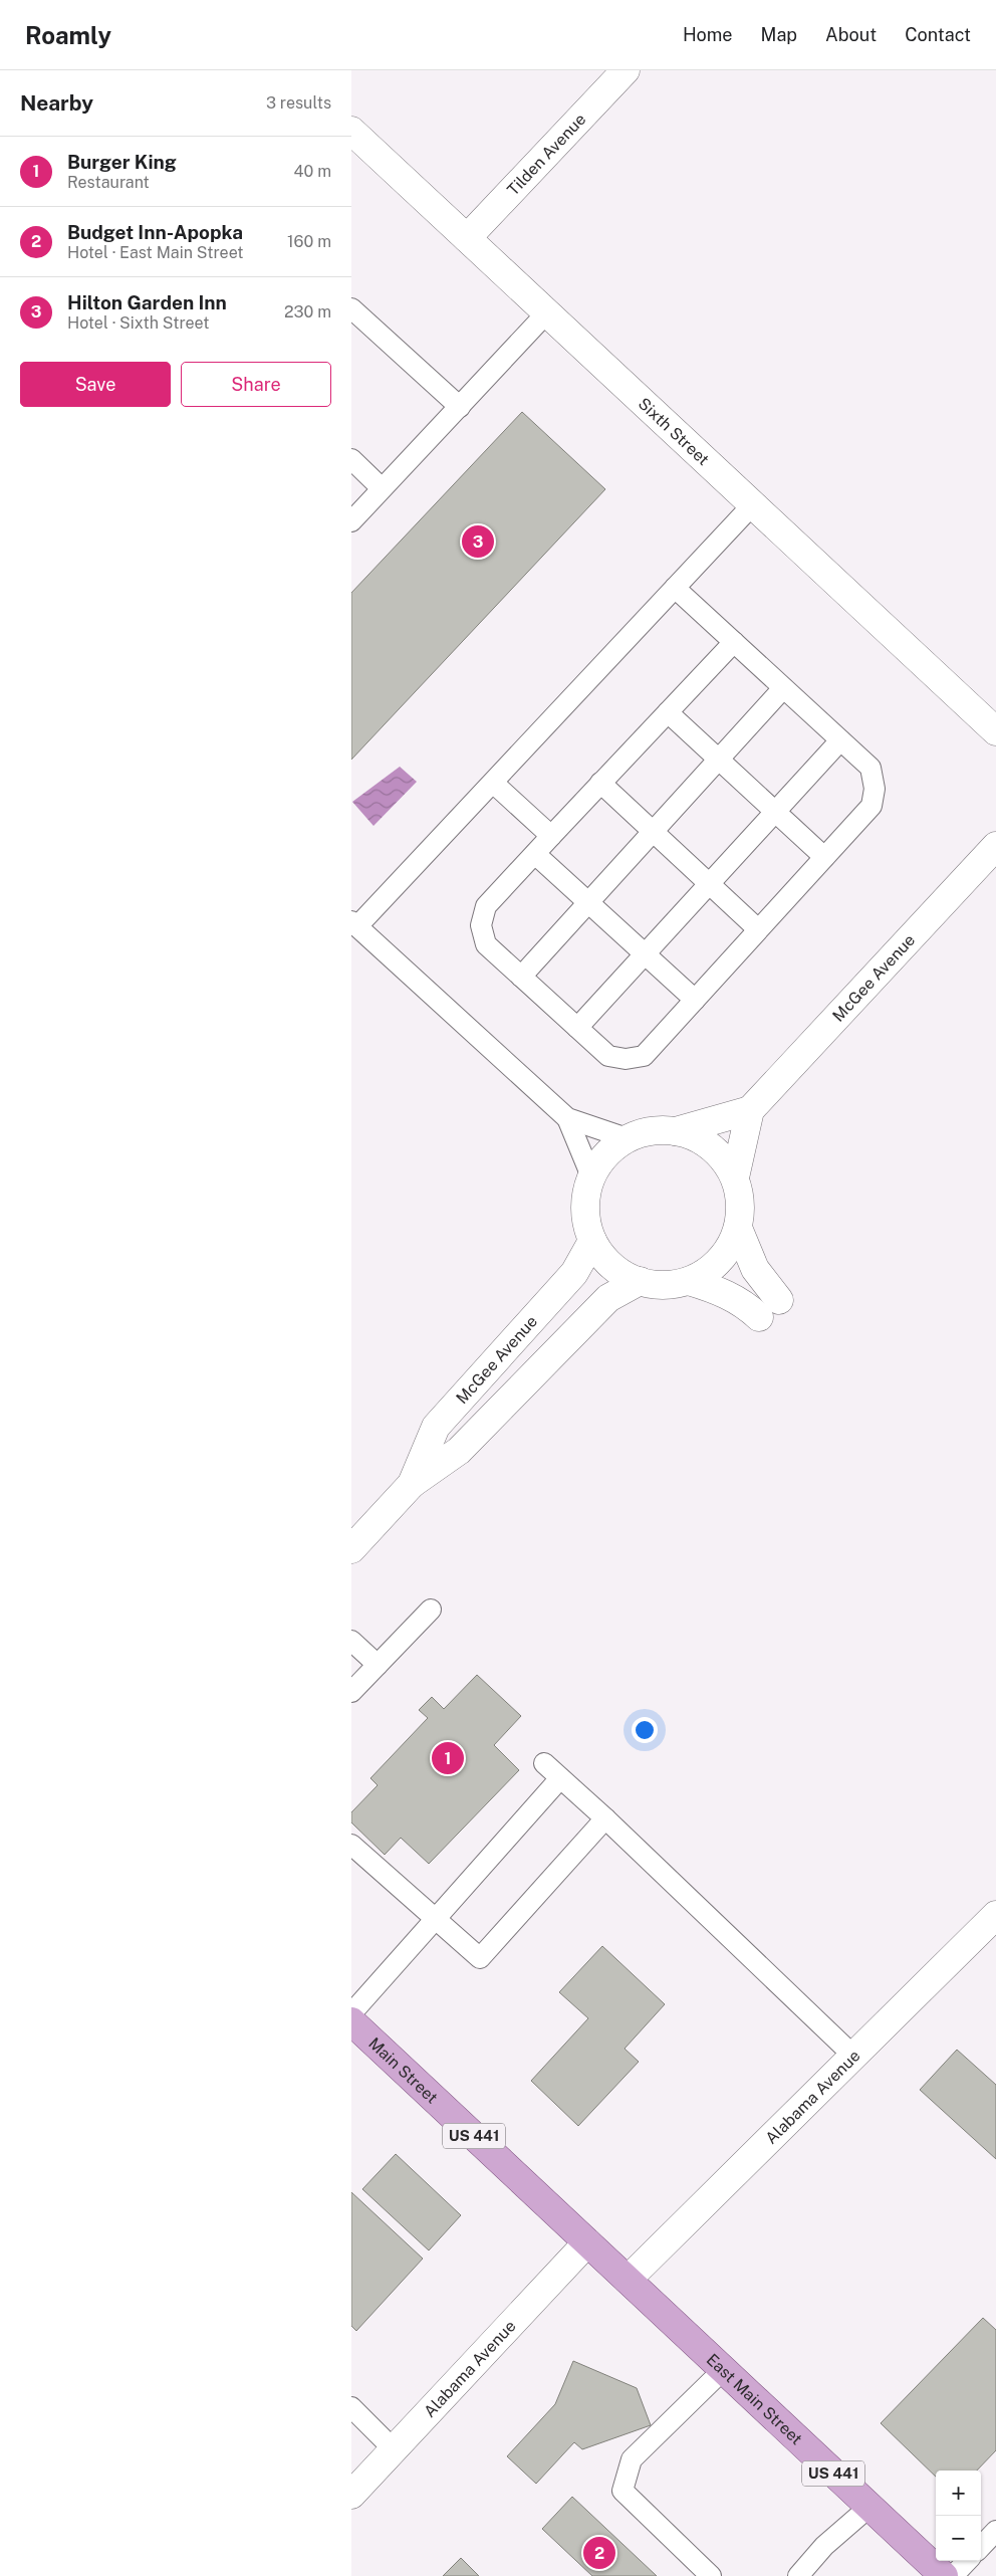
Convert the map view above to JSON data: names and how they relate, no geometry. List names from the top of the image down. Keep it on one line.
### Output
{"streets":{"main road":["Main Street","US 441","East Main Street"],"street":["Tilden Avenue","Sixth Street","McGee Avenue","Alabama Avenue"]},"crossings":[["Tilden Avenue","Sixth Street"],["Main Street","Alabama Avenue"],["Main Street","East Main Street"],["Alabama Avenue","East Main Street"]],"page":{"header":"Roamly","nav":["Home","Map","About","Contact"],"heading":["Nearby","3 results"],"list":[{"mark":"1","name":"Burger King","note":"Restaurant","value":"40 m"},{"mark":"2","name":"Budget Inn-Apopka","note":"Hotel · East Main Street","value":"160 m"},{"mark":"3","name":"Hilton Garden Inn","note":"Hotel · Sixth Street","value":"230 m"}],"buttons":["Save","Share"],"pins":["3","1","2"],"map_buttons":["+","−"]}}
